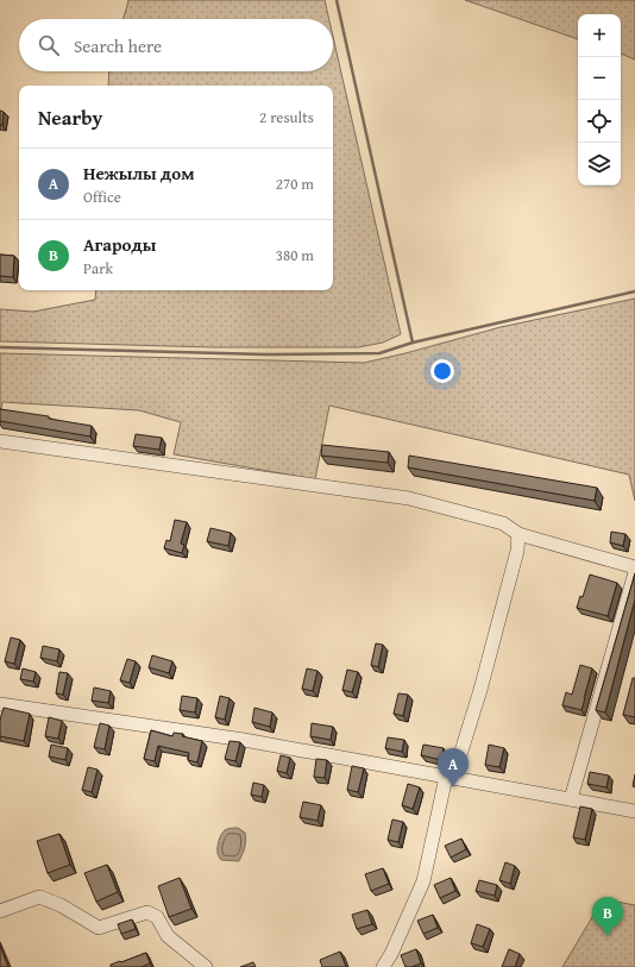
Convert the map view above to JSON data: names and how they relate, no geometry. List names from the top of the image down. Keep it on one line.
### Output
{"page":{"map_buttons":["+","−"],"search":"Search here","heading":["Nearby","2 results"],"list":[{"mark":"A","name":"Нежылы дом","note":"Office","value":"270 m"},{"mark":"B","name":"Агароды","note":"Park","value":"380 m"}],"pins":["A","B"]}}
